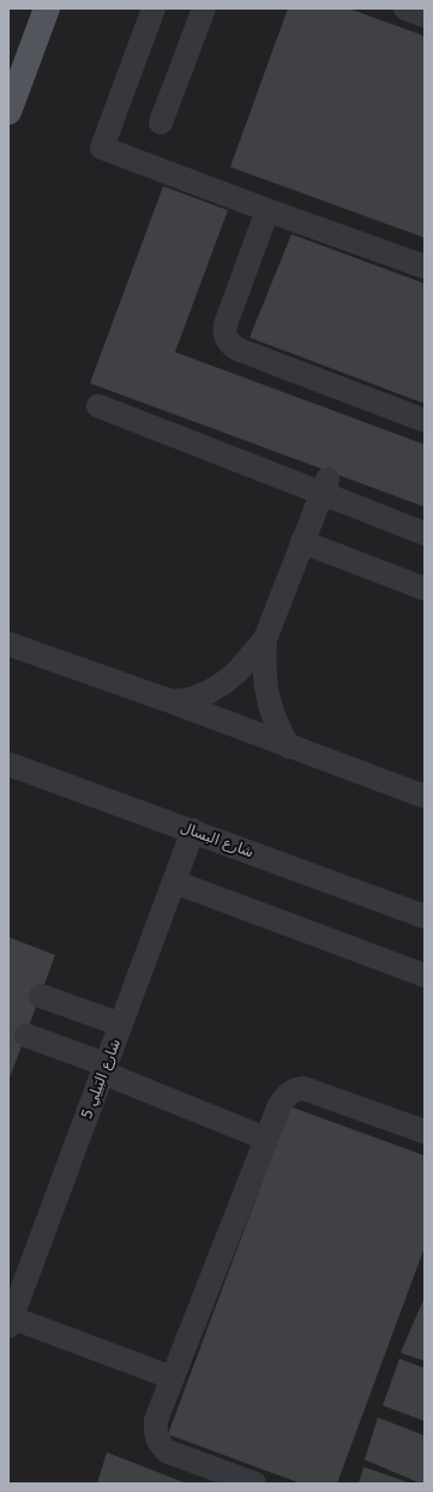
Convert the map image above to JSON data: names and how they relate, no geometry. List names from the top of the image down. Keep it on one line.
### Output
{"streets":{"street":["شارع البسال","شارع البَيلِي 5"]},"crossings":[["شارع البسال","شارع البَيلِي 5"]]}
